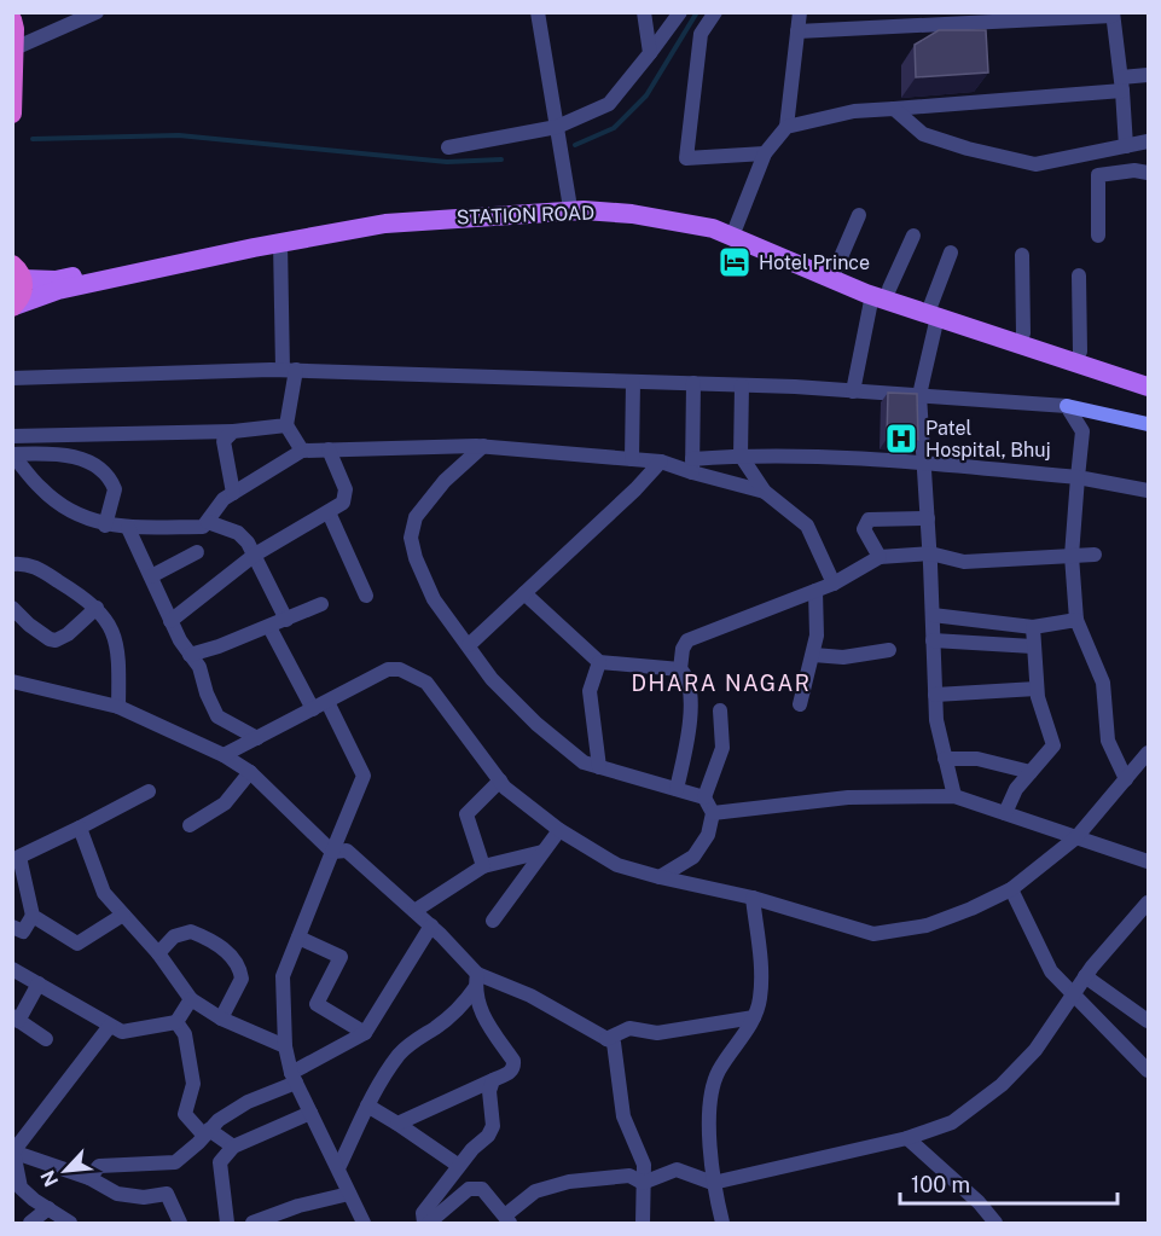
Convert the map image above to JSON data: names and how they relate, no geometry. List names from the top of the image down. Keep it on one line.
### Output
{"streets":{"main road":["STATION ROAD"]},"districts":["DHARA NAGAR"],"places":{"hotel":["Hotel Prince"],"hospital":["Patel Hospital, Bhuj"]},"scale_bar":"100 m","north":"bottom left"}
